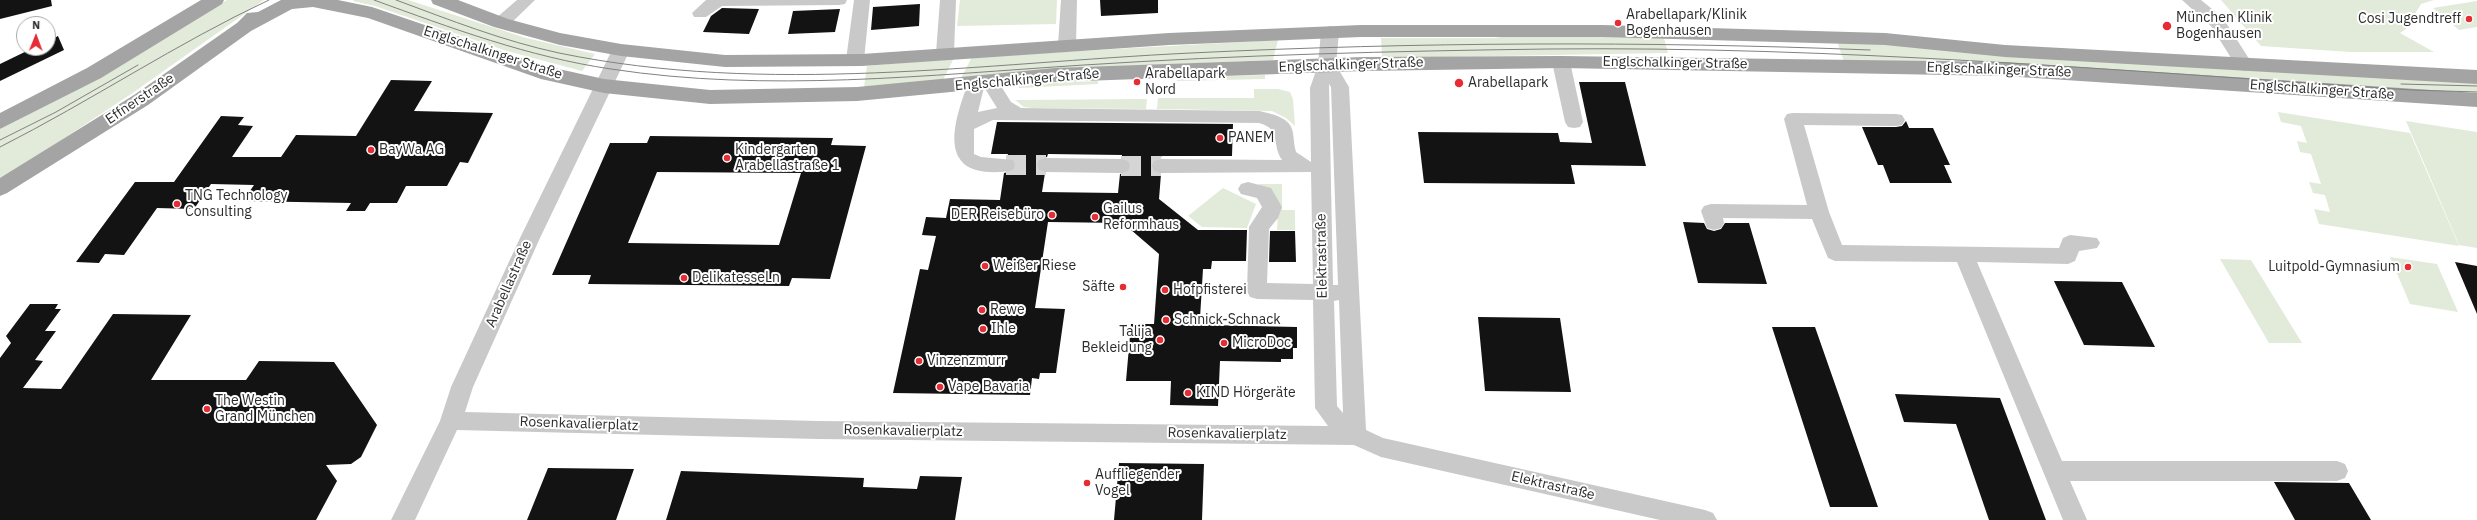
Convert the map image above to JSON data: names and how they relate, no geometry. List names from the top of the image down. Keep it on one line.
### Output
{"streets":{"main road":["Englschalkinger Straße","Effnerstraße"],"street":["Elektrastraße","Arabellastraße","Rosenkavalierplatz"]},"crossings":[["Englschalkinger Straße","Effnerstraße"],["Englschalkinger Straße","Elektrastraße"],["Englschalkinger Straße","Arabellastraße"],["Elektrastraße","Rosenkavalierplatz"],["Arabellastraße","Rosenkavalierplatz"]],"places":["Cosi Jugendtreff","Arabellapark/Klinik Bogenhausen","München Klinik Bogenhausen","Arabellapark Nord","Arabellapark","PANEM","BayWa AG","Kindergarten Arabellastraße 1","TNG Technology Consulting","DER Reisebüro","Gailus Reformhaus","Weißer Riese","Luitpold-Gymnasium","DelikatesseLn","Säfte","Hofpfisterei","Rewe","Schnick-Schnack","Ihle","Talija Bekleidung","MicroDoc","Vinzenzmurr","Vape Bavaria","KIND Hörgeräte","The Westin Grand München","Auffliegender Vogel"],"north":"top"}
